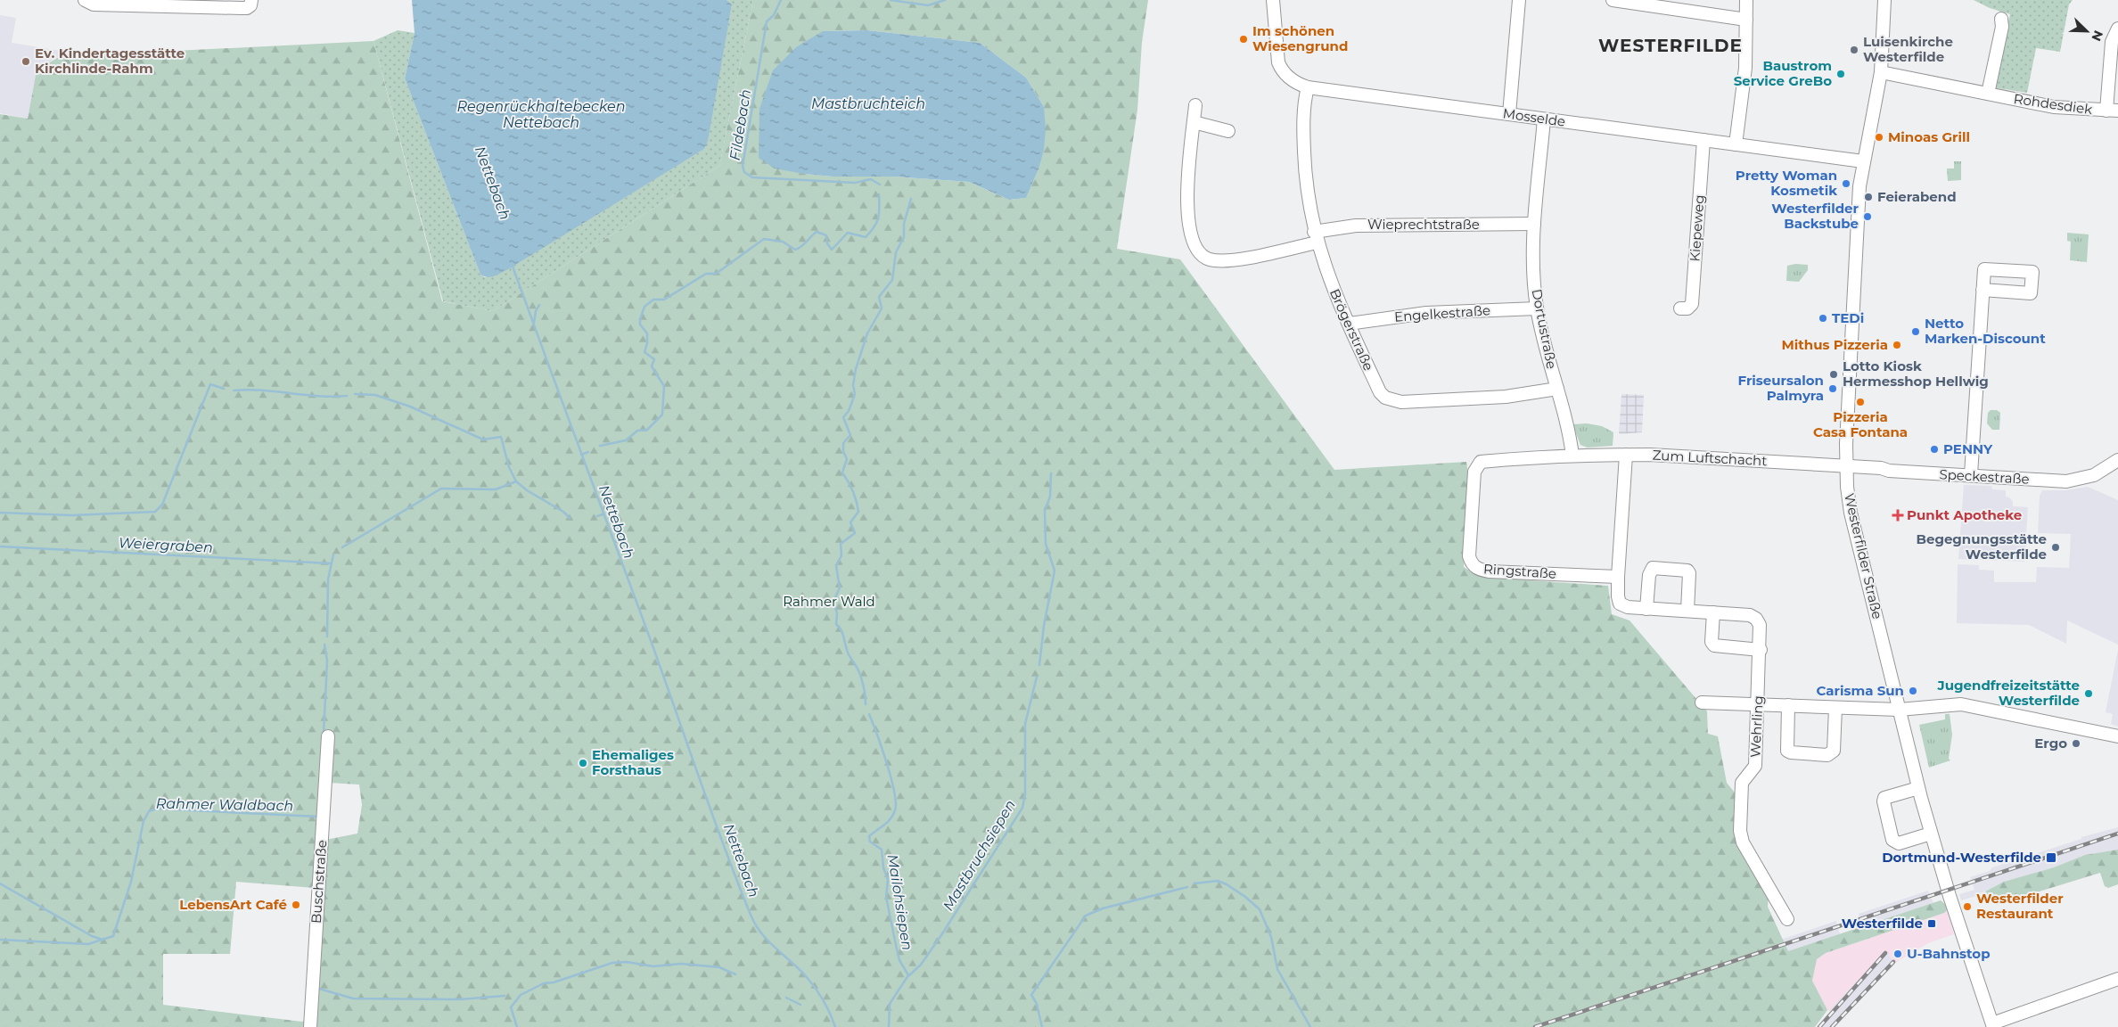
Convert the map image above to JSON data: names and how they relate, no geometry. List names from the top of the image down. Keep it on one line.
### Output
{"streets":{"street":["Rohdesdiek","Mosselde","Wieprechtstraße","Kiepeweg","Engelkestraße","Dortustraße","Brögerstraße","Zum Luftschacht","Speckestraße","Westerfilder Straße","Ringstraße","Wehrling","Buschstraße"]},"crossings":[["Rohdesdiek","Westerfilder Straße"],["Mosselde","Kiepeweg"],["Mosselde","Dortustraße"],["Mosselde","Brögerstraße"],["Mosselde","Westerfilder Straße"],["Wieprechtstraße","Dortustraße"],["Wieprechtstraße","Brögerstraße"],["Engelkestraße","Dortustraße"],["Engelkestraße","Brögerstraße"],["Dortustraße","Brögerstraße"],["Dortustraße","Zum Luftschacht"],["Dortustraße","Ringstraße"],["Zum Luftschacht","Speckestraße"],["Zum Luftschacht","Westerfilder Straße"],["Zum Luftschacht","Ringstraße"],["Speckestraße","Westerfilder Straße"],["Ringstraße","Wehrling"]],"districts":["WESTERFILDE"],"water":["Mastbruchteich","Regenrückhaltebecken Nettebach","Fildebach","Nettebach","Weiergraben","Rahmer Waldbach","Mastbruchsiepen","Mailohsiepen"],"parks":["Rahmer Wald"],"places":{"other":["Im schönen Wiesengrund","Luisenkirche Westerfilde","Ev. Kindertagesstätte Kirchlinde-Rahm","Baustrom Service GreBo","Minoas Grill","Pretty Woman Kosmetik","Feierabend","Westerfilder Backstube","TEDi","Netto Marken-Discount","Mithus Pizzeria","Lotto Kiosk Hermesshop Hellwig","Friseursalon Palmyra","Pizzeria Casa Fontana","PENNY","Begegnungsstätte Westerfilde","Carisma Sun","Jugendfreizeitstätte Westerfilde","Ergo","Ehemaliges Forsthaus","LebensArt Café","Westerfilder Restaurant","U-Bahnstop"],"health":["Punkt Apotheke"],"transit":["Dortmund-Westerfilde","Westerfilde"]},"north":"bottom right"}
